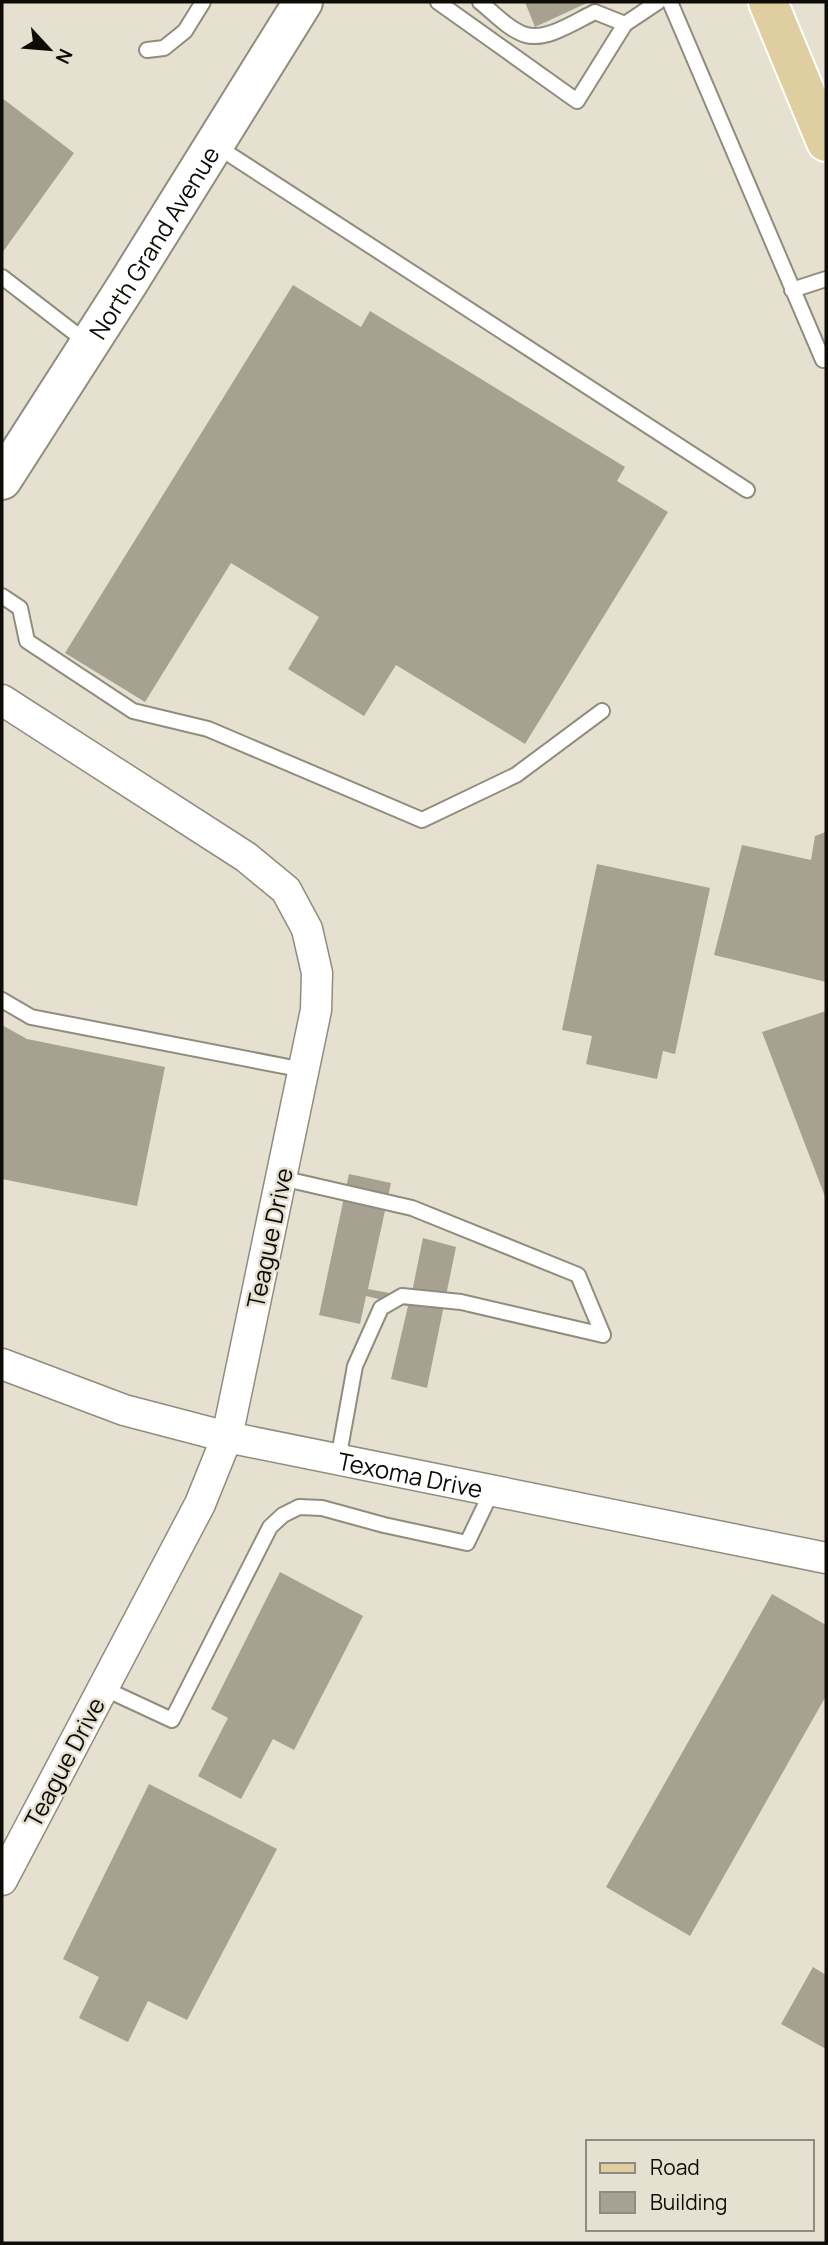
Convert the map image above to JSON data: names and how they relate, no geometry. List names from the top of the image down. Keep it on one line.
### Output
{"streets":{"main road":["North Grand Avenue"],"street":["Teague Drive","Texoma Drive"]},"crossings":[["Teague Drive","Texoma Drive"]],"legend":["Road","Building"],"north":"bottom right"}
